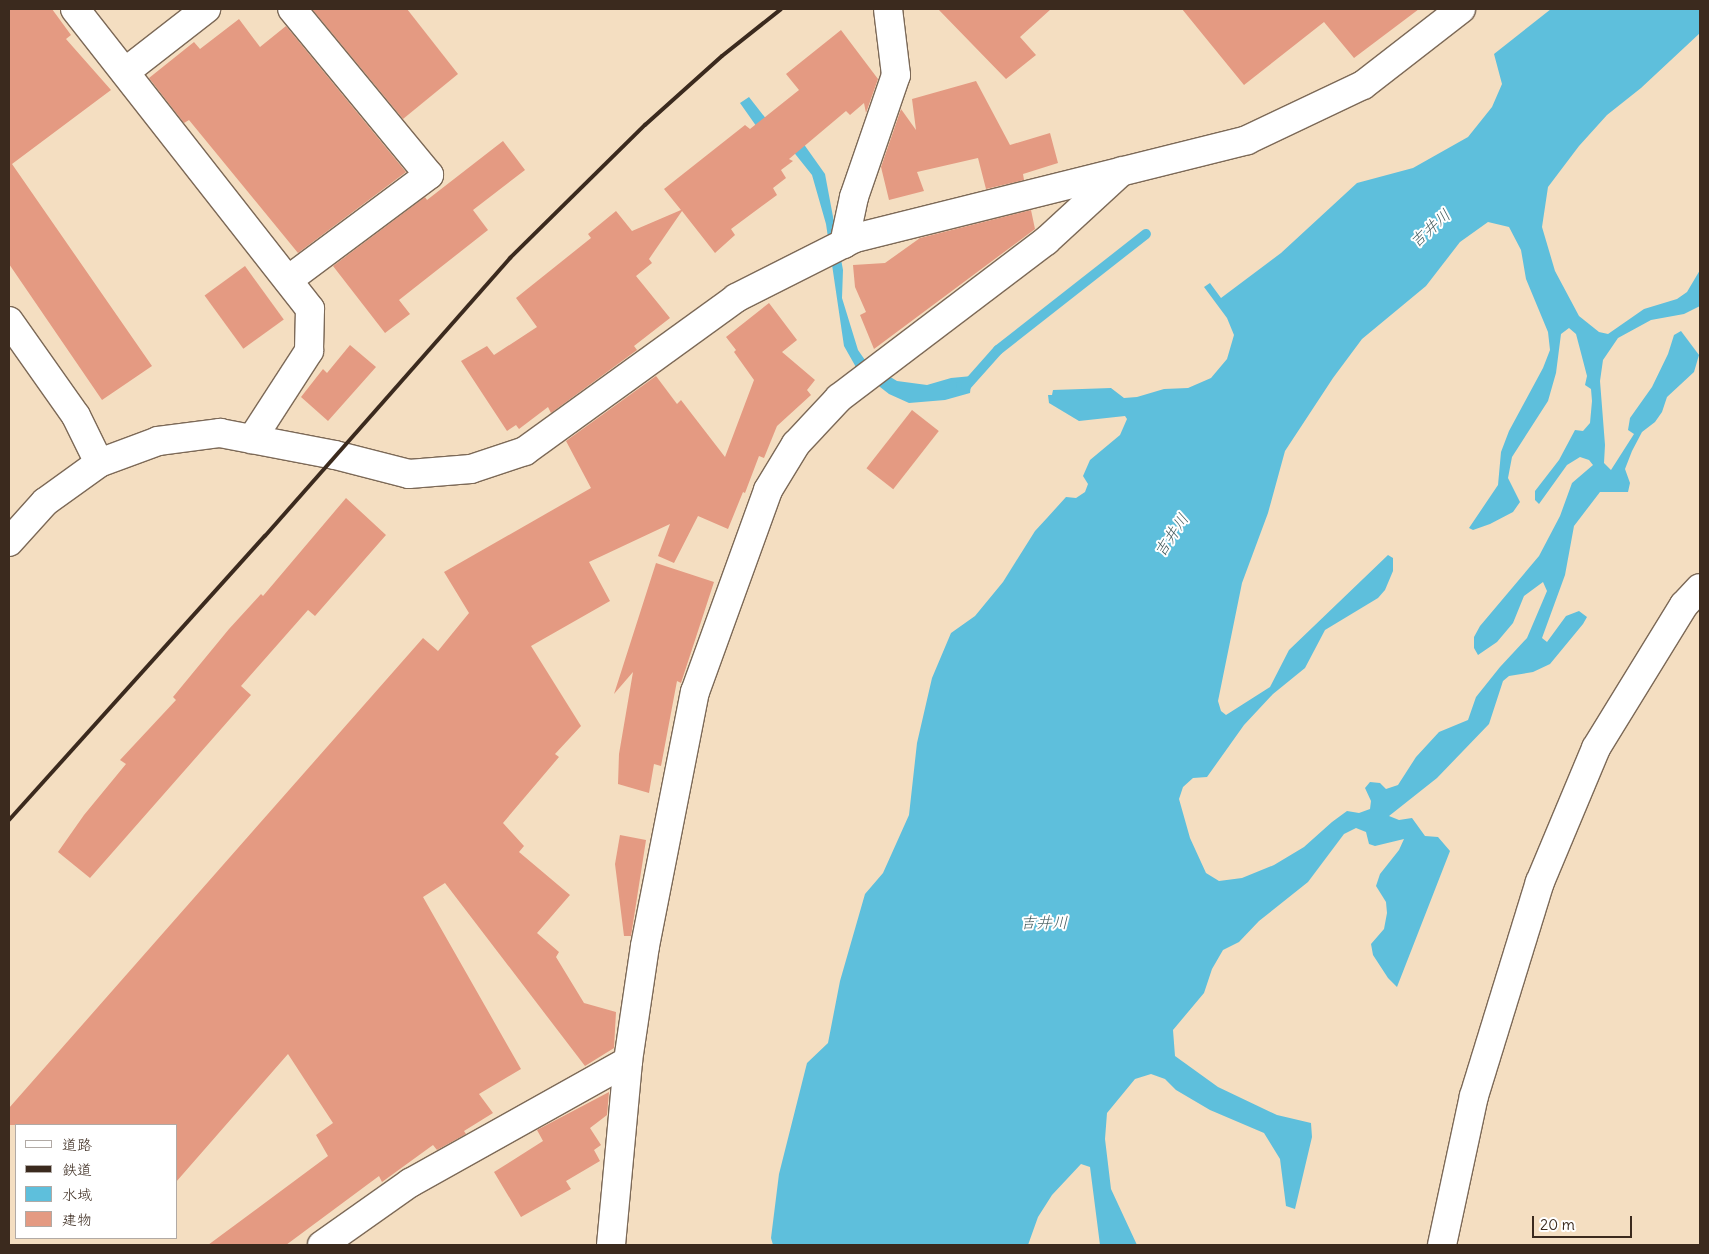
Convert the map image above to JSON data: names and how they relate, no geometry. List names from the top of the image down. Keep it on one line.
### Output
{"water":["吉井川"],"legend":["道路","鉄道","水域","建物"],"scale_bar":"20 m"}
